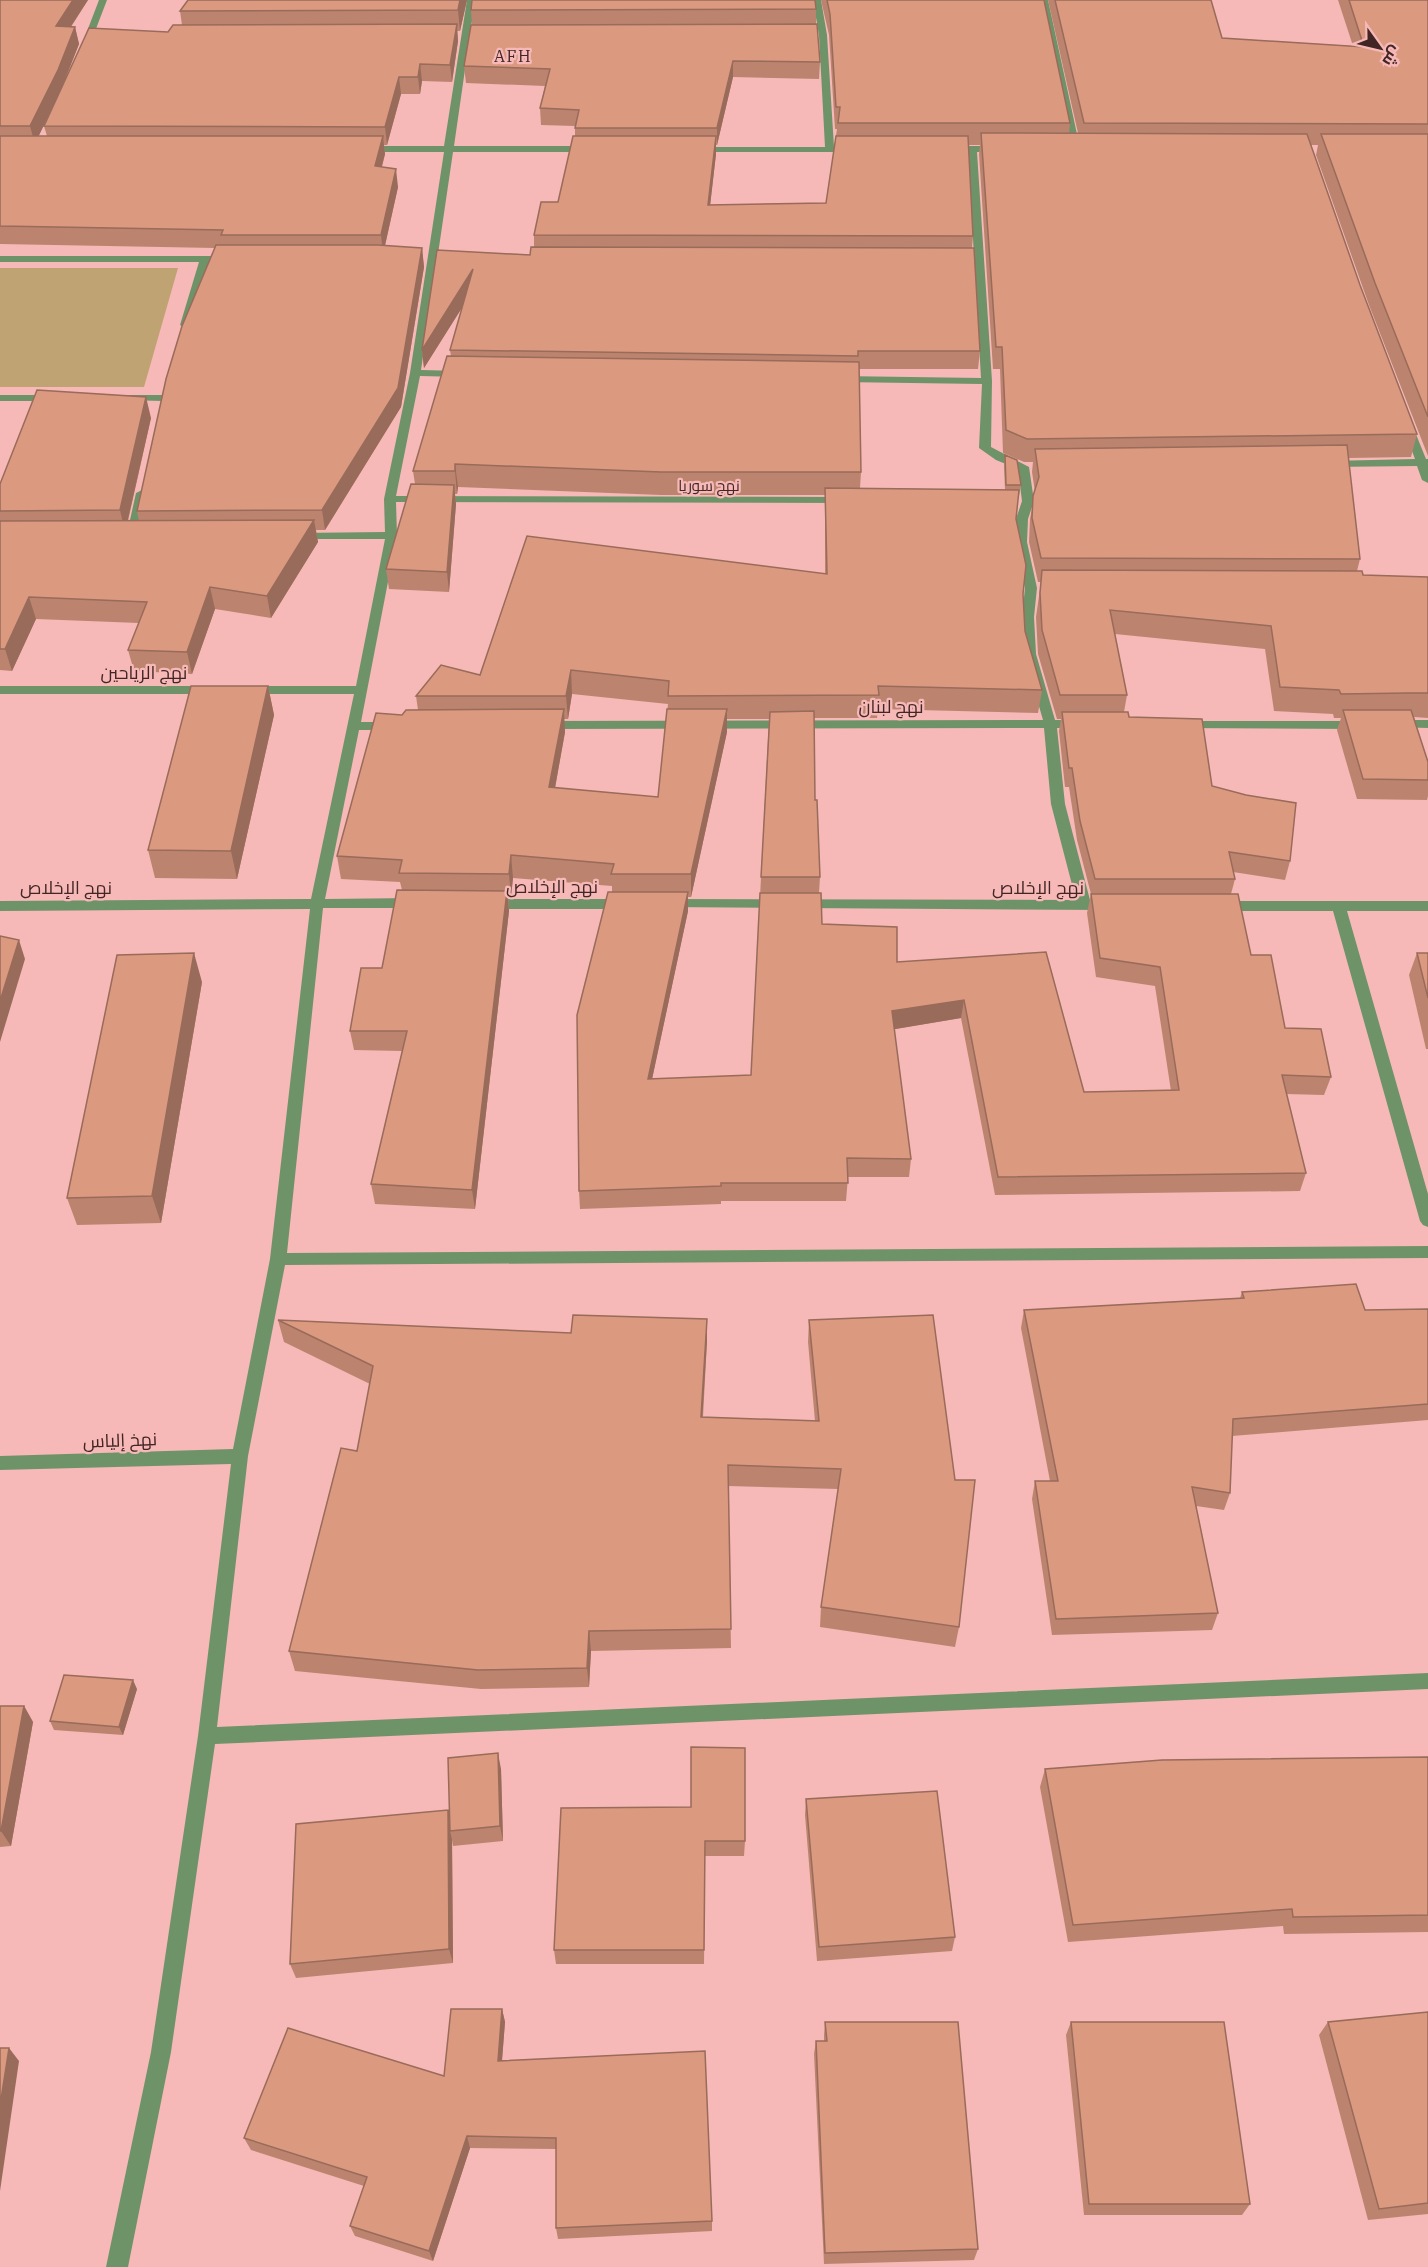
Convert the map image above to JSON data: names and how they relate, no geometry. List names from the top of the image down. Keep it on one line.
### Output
{"streets":{"street":["نهج سوريا","نهج الرياحين","نهج لبنان","نهج الإخلاص","نهخ إلياس"]},"districts":["AFH"],"north":"bottom right"}
